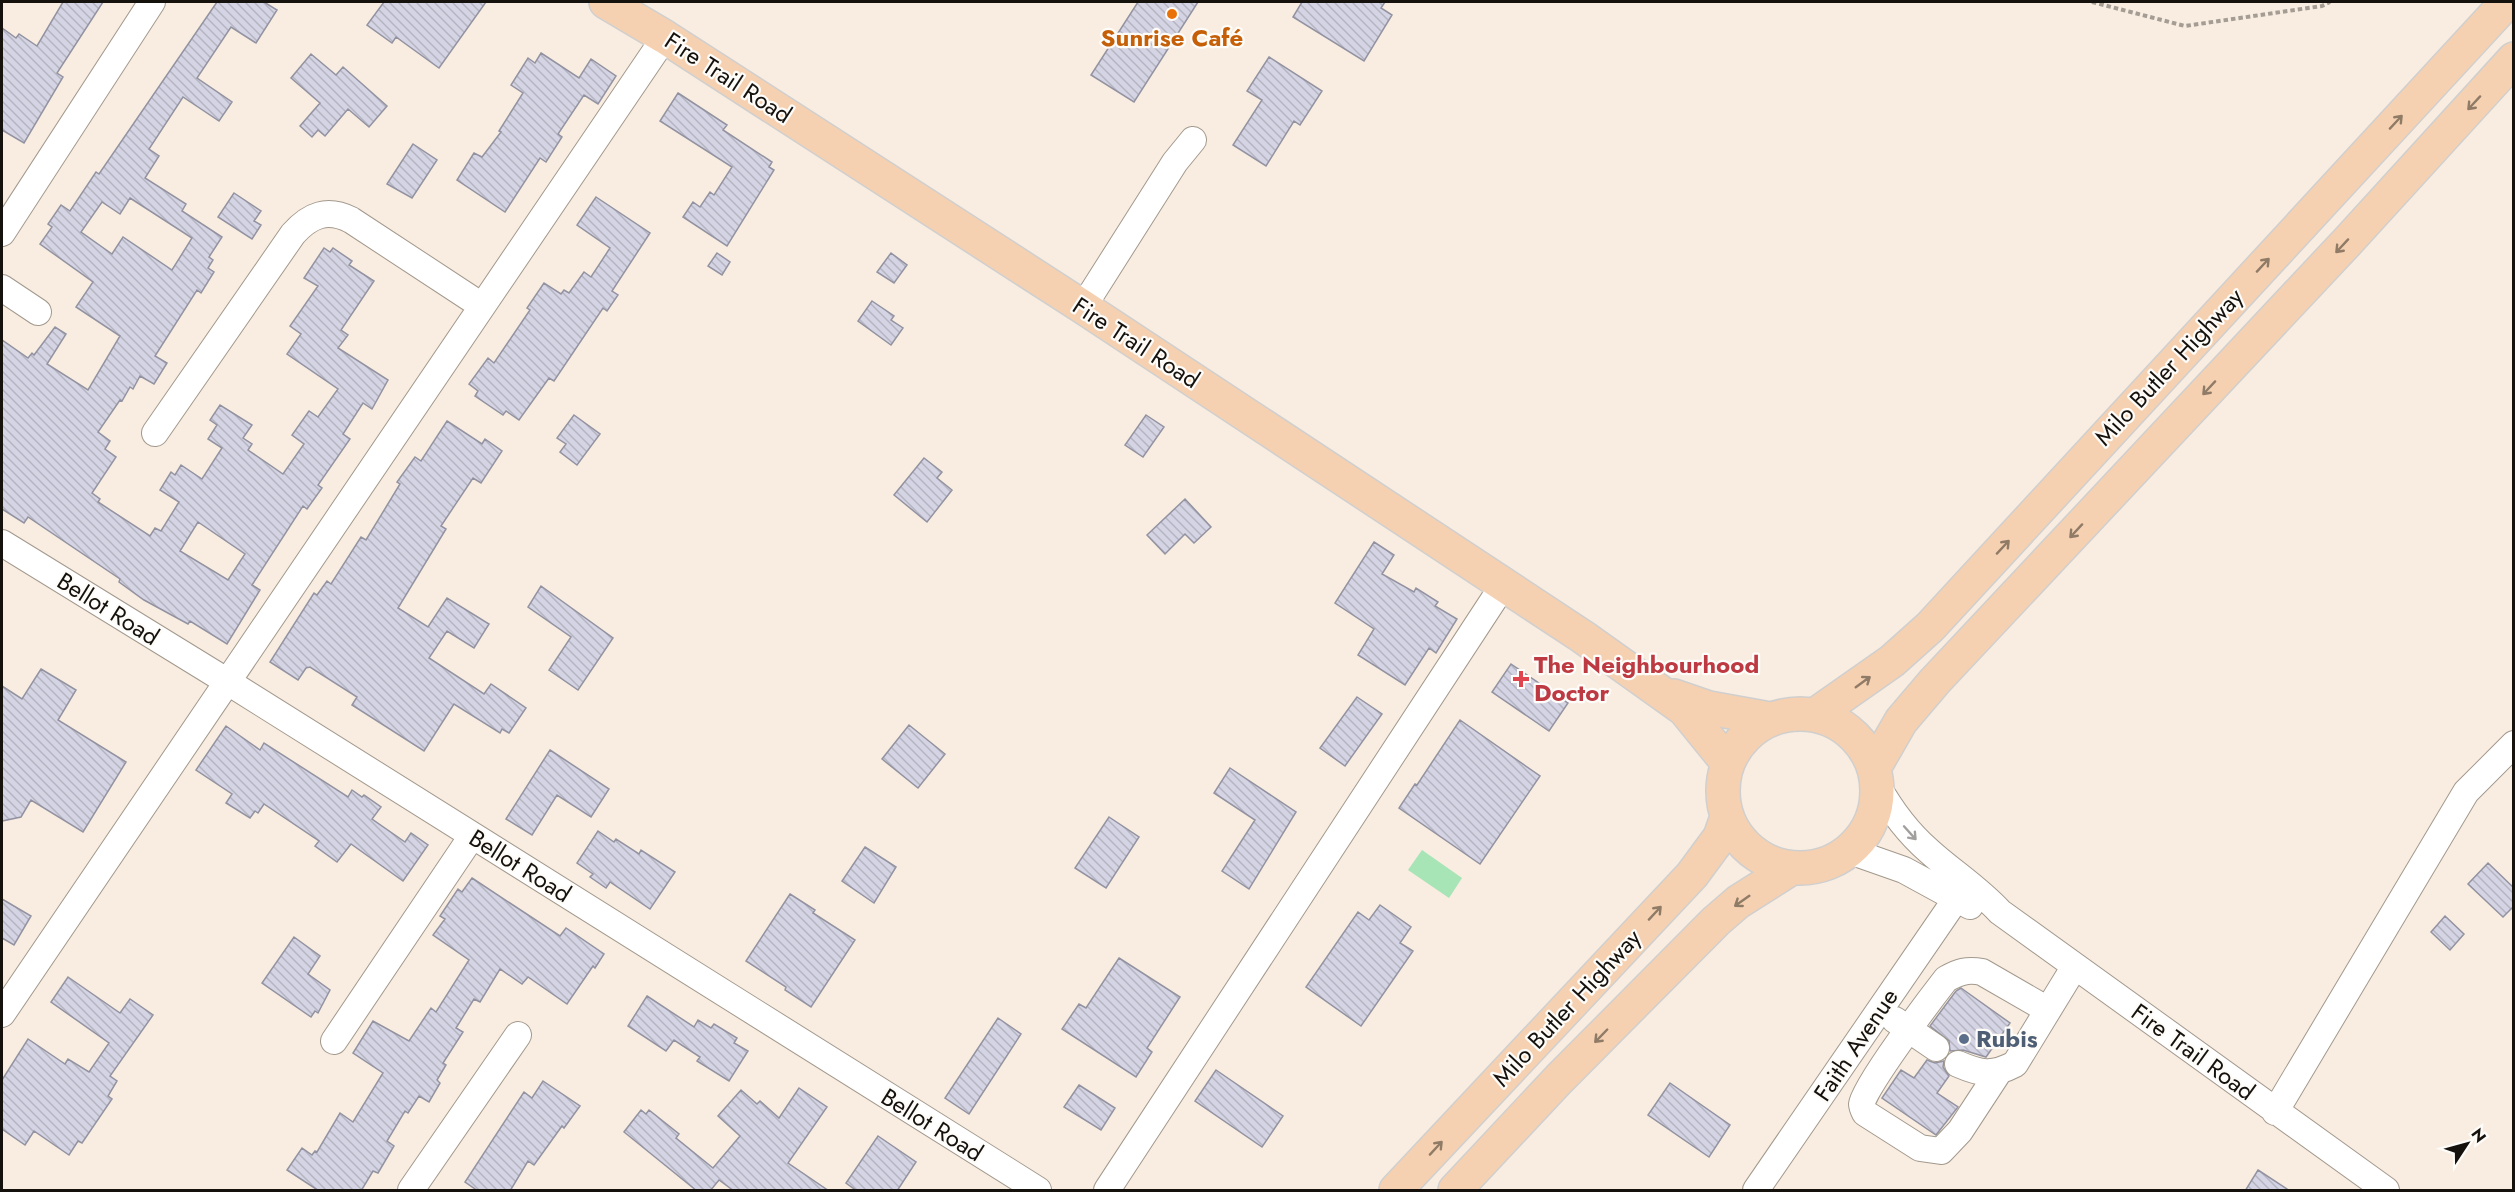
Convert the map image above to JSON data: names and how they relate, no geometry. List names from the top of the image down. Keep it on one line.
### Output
{"streets":{"main road":["Fire Trail Road","Milo Butler Highway"],"street":["Bellot Road","Faith Avenue"]},"crossings":[["Fire Trail Road","Milo Butler Highway"],["Fire Trail Road","Faith Avenue"]],"places":{"other":["Sunrise Café","Rubis"],"health":["The Neighbourhood Doctor"]},"north":"top right"}
